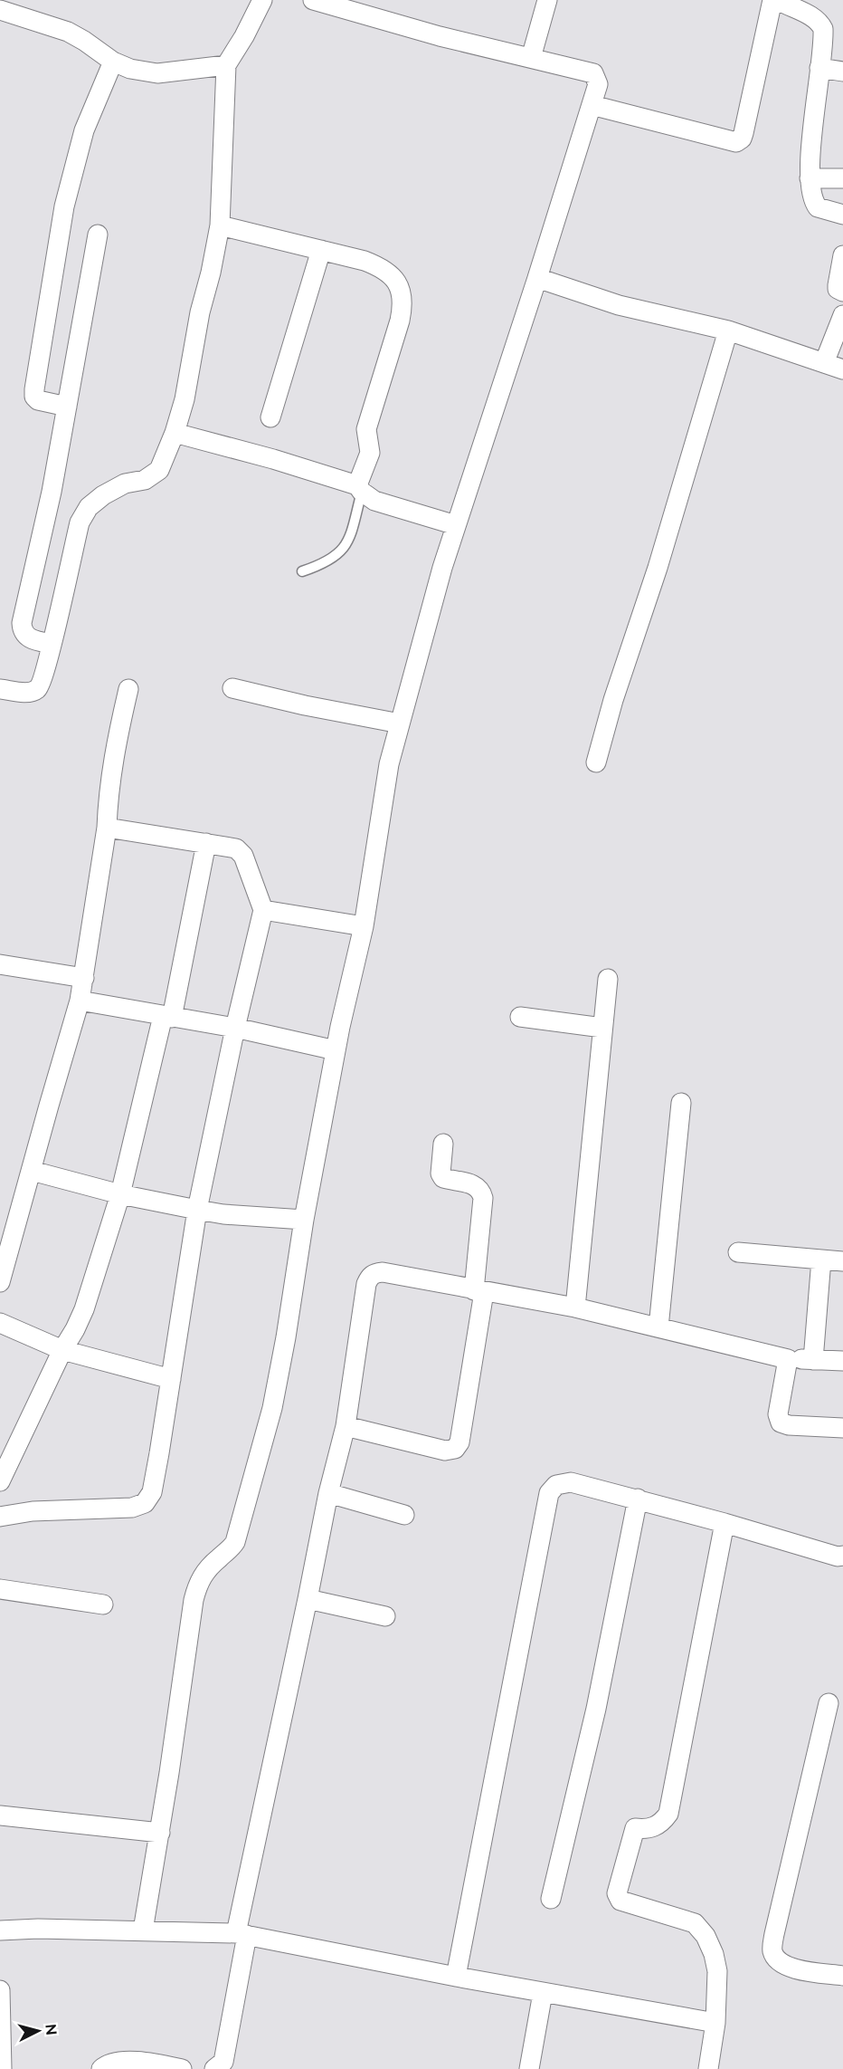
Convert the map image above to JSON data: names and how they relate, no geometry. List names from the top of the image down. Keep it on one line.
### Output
{"north":"right"}
